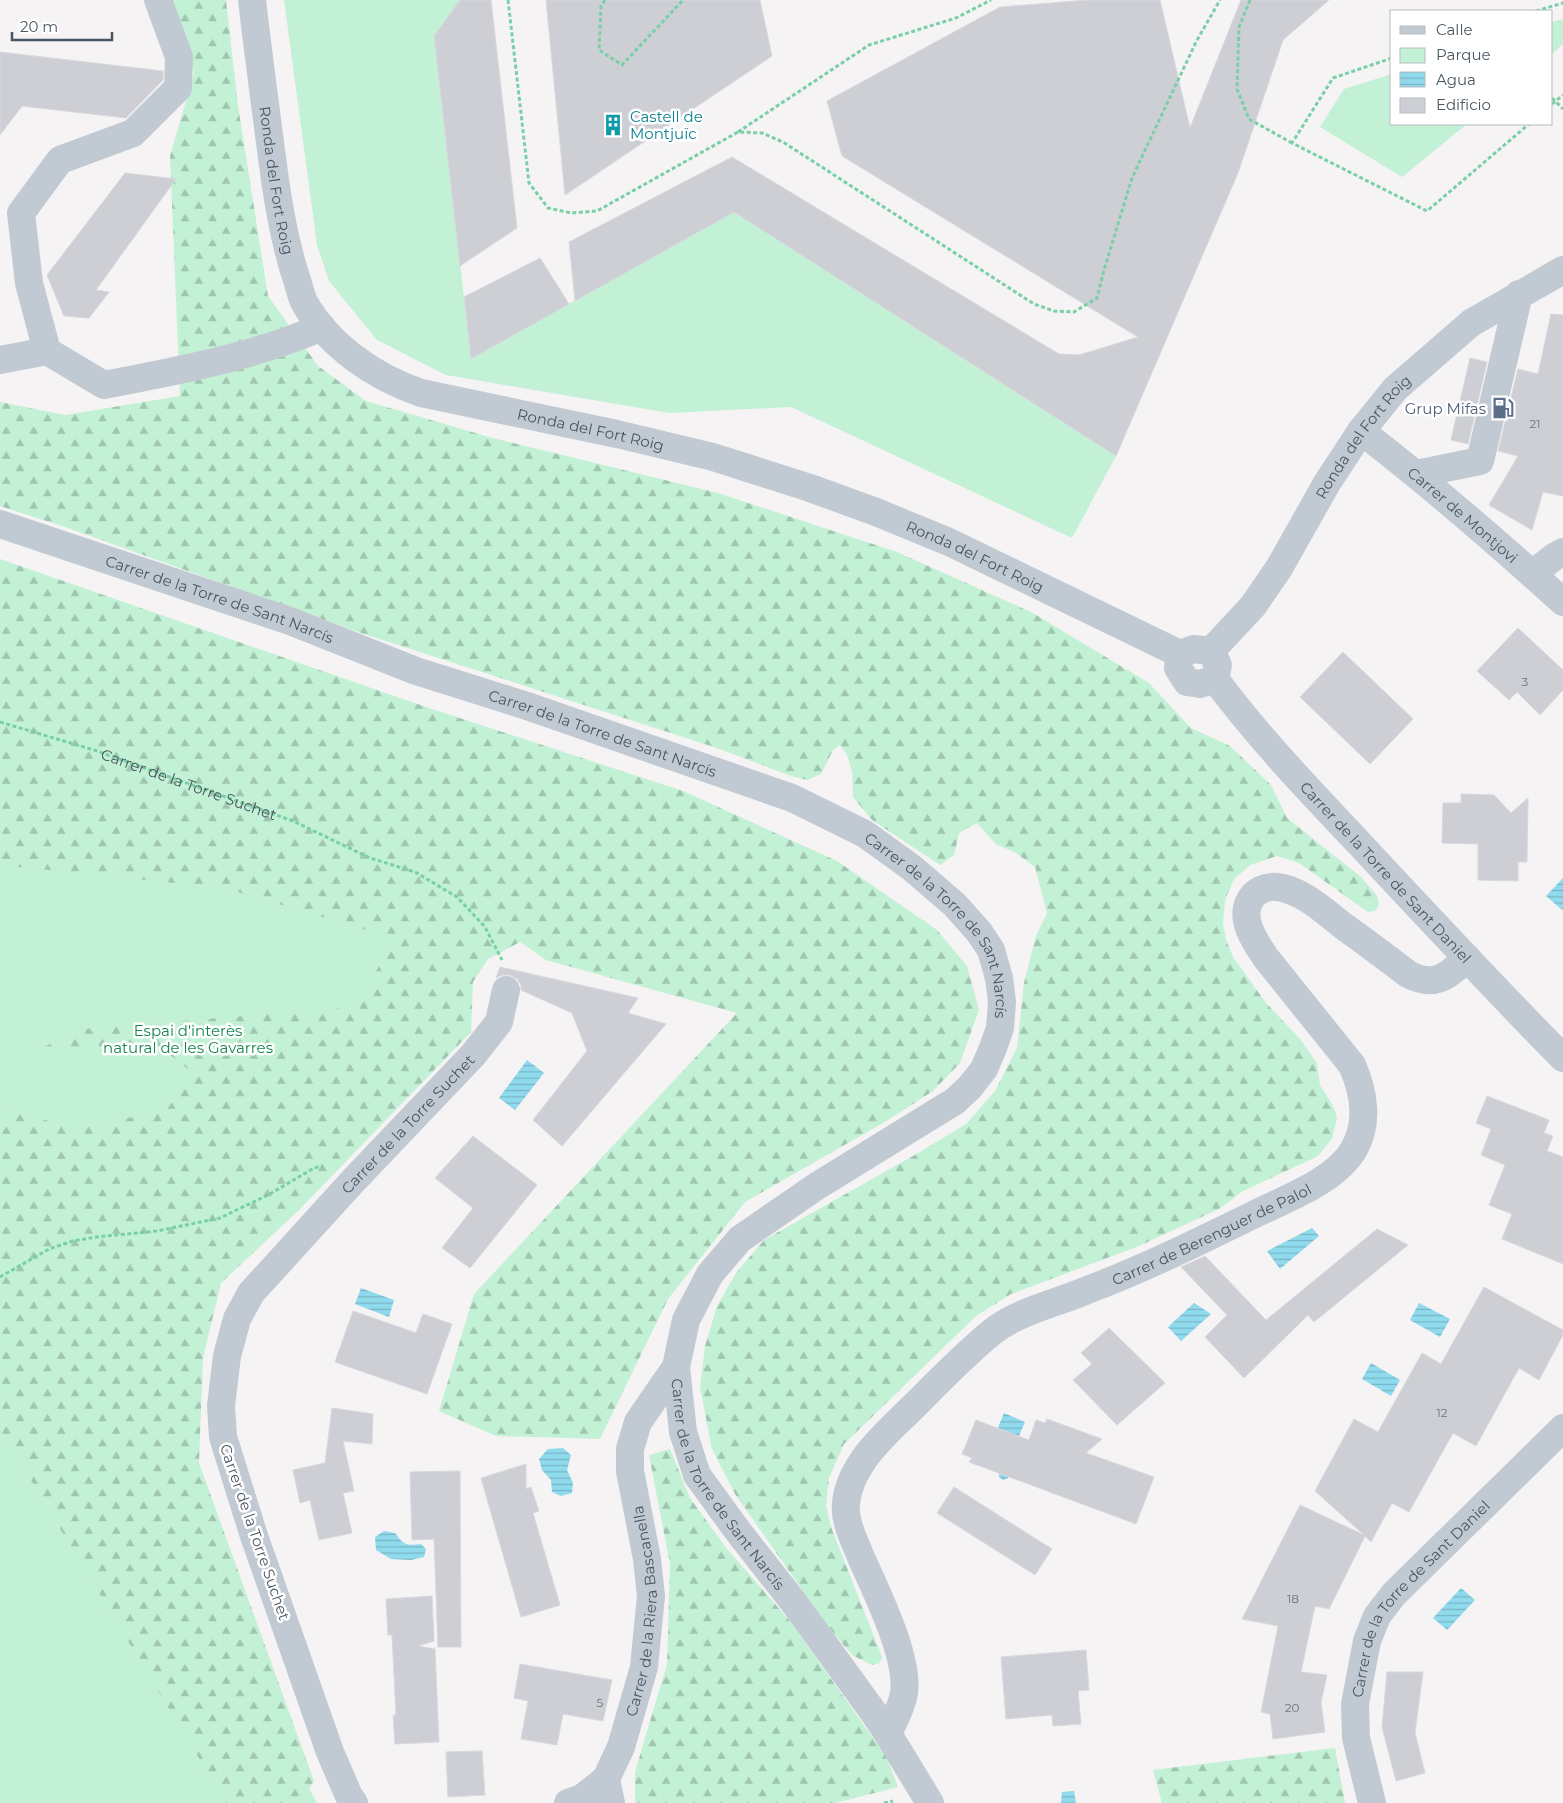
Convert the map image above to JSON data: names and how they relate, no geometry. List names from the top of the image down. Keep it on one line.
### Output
{"streets":{"street":["Ronda del Fort Roig","Carrer de Montjovi","Carrer de la Torre de Sant Narcís","Carrer de la Torre Suchet","Carrer de la Torre de Sant Daniel","Carrer de Berenguer de Palol","Carrer de la Riera Bascanella"]},"crossings":[["Ronda del Fort Roig","Carrer de Montjovi"],["Ronda del Fort Roig","Carrer de la Torre de Sant Daniel"],["Carrer de la Torre de Sant Narcís","Carrer de Berenguer de Palol"],["Carrer de la Torre de Sant Narcís","Carrer de la Riera Bascanella"],["Carrer de la Torre de Sant Daniel","Carrer de Berenguer de Palol"]],"parks":["Espai d'interès natural de les Gavarres"],"places":{"building":["Castell de Montjuïc"],"fuel station":["Grup Mifas"]},"house_numbers":["21","3","12","18","5","20"],"legend":["Calle","Parque","Agua","Edificio"],"scale_bar":"20 m"}
